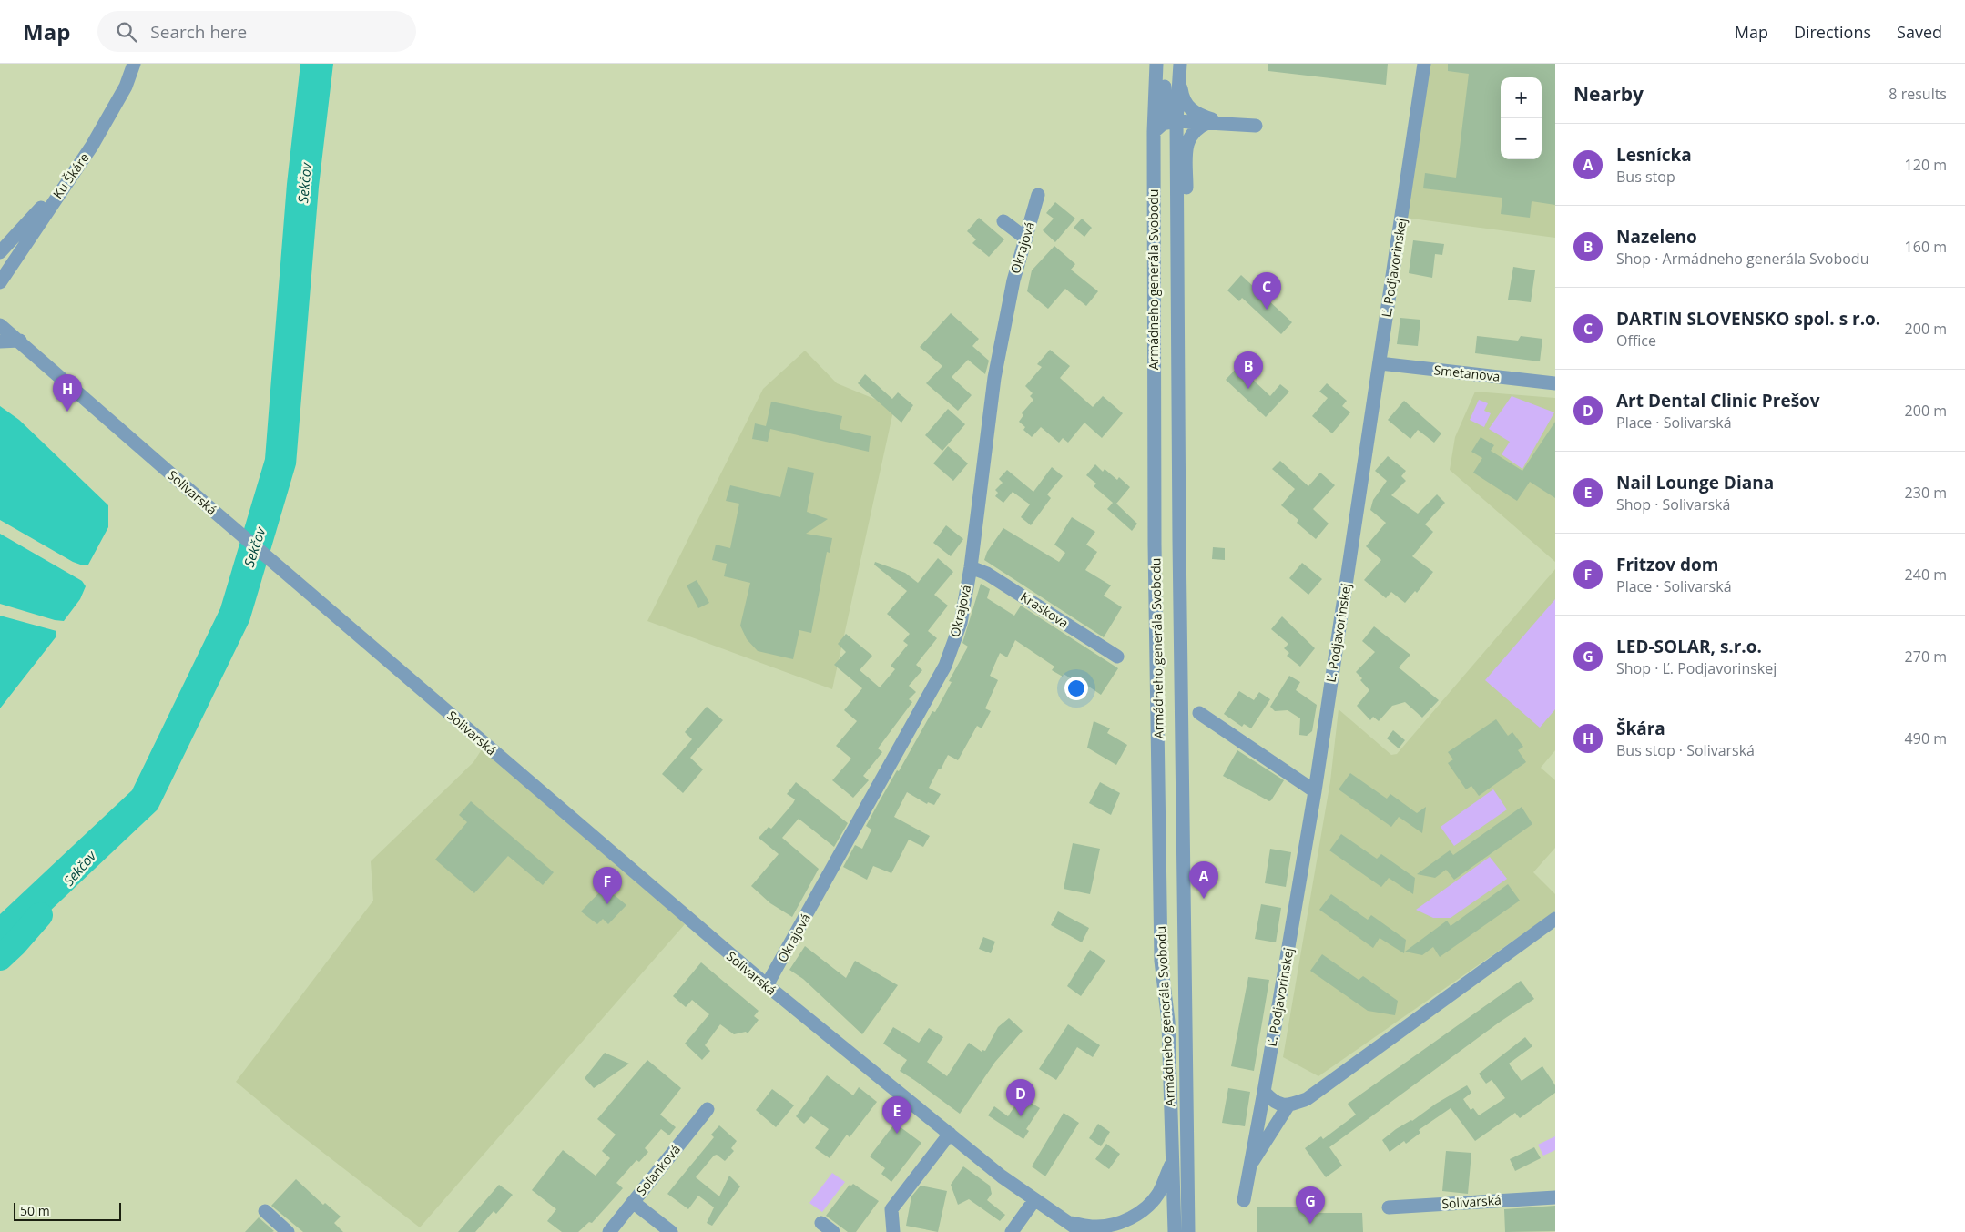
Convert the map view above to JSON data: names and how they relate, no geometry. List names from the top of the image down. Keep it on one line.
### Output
{"streets":{"street":["Ku Škáre","Okrajová","Ľ. Podjavorinskej","Armádneho generála Svobodu","Smetanova","Solivarská","Kraskova","Soľanková"]},"crossings":[["Okrajová","Solivarská"],["Okrajová","Kraskova"],["Ľ. Podjavorinskej","Smetanova"]],"water":["Sekčov"],"scale_bar":"50 m","page":{"header":"Map","search":"Search here","nav":["Map","Directions","Saved"],"heading":["Nearby","8 results"],"map_buttons":["+","−"],"list":[{"mark":"A","name":"Lesnícka","note":"Bus stop","value":"120 m"},{"mark":"B","name":"Nazeleno","note":"Shop · Armádneho generála Svobodu","value":"160 m"},{"mark":"C","name":"DARTIN SLOVENSKO spol. s r.o.","note":"Office","value":"200 m"},{"mark":"D","name":"Art Dental Clinic Prešov","note":"Place · Solivarská","value":"200 m"},{"mark":"E","name":"Nail Lounge Diana","note":"Shop · Solivarská","value":"230 m"},{"mark":"F","name":"Fritzov dom","note":"Place · Solivarská","value":"240 m"},{"mark":"G","name":"LED-SOLAR, s.r.o.","note":"Shop · Ľ. Podjavorinskej","value":"270 m"},{"mark":"H","name":"Škára","note":"Bus stop · Solivarská","value":"490 m"}],"pins":["C","B","H","A","F","D","E","G"],"scale":"50 m"}}
